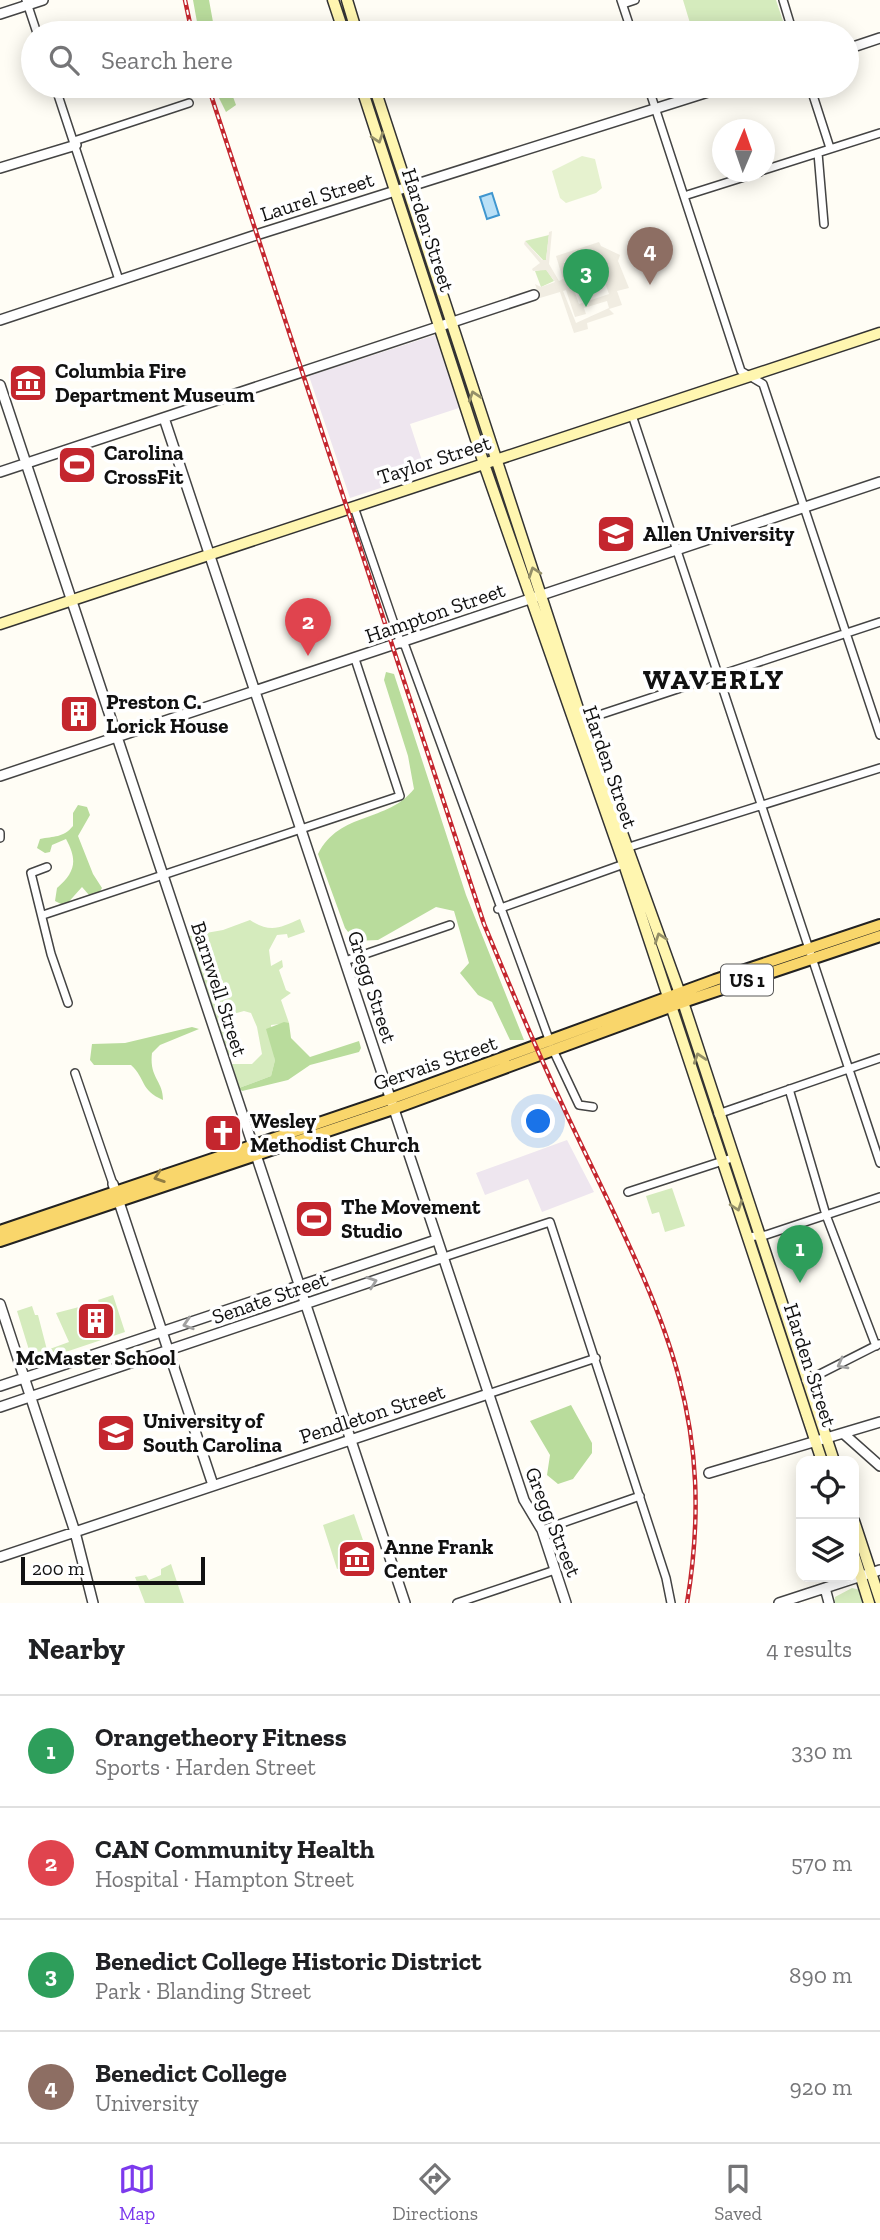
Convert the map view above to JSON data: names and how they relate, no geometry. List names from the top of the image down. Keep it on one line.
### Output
{"streets":{"main road":["Harden Street","Taylor Street","US 1","Gervais Street"],"street":["Laurel Street","Hampton Street","Gregg Street","Barnwell Street","Senate Street","Pendleton Street"]},"crossings":[["Laurel Street","Harden Street"],["Harden Street","Taylor Street"],["Harden Street","Hampton Street"],["Harden Street","Gervais Street"],["Taylor Street","Gregg Street"],["Taylor Street","Barnwell Street"],["Hampton Street","Gregg Street"],["Hampton Street","Barnwell Street"],["Gregg Street","Gervais Street"],["Gregg Street","Senate Street"],["Gregg Street","Pendleton Street"],["Barnwell Street","Gervais Street"],["Barnwell Street","Senate Street"],["Barnwell Street","Pendleton Street"],["Senate Street","Pendleton Street"]],"districts":["WAVERLY"],"places":{"museum":["Columbia Fire Department Museum","Anne Frank Center"],"sports":["Carolina CrossFit","The Movement Studio"],"school or university":["Allen University","University of South Carolina"],"building":["Preston C. Lorick House","McMaster School"],"church":["Wesley Methodist Church"]},"scale_bar":"200 m","north":"top","page":{"search":"Search here","pins":["4","3","2","1"],"scale":"200 m","heading":["Nearby","4 results"],"list":[{"mark":"1","name":"Orangetheory Fitness","note":"Sports · Harden Street","value":"330 m"},{"mark":"2","name":"CAN Community Health","note":"Hospital · Hampton Street","value":"570 m"},{"mark":"3","name":"Benedict College Historic District","note":"Park · Blanding Street","value":"890 m"},{"mark":"4","name":"Benedict College","note":"University","value":"920 m"}],"nav":["Map","Directions","Saved"]}}
